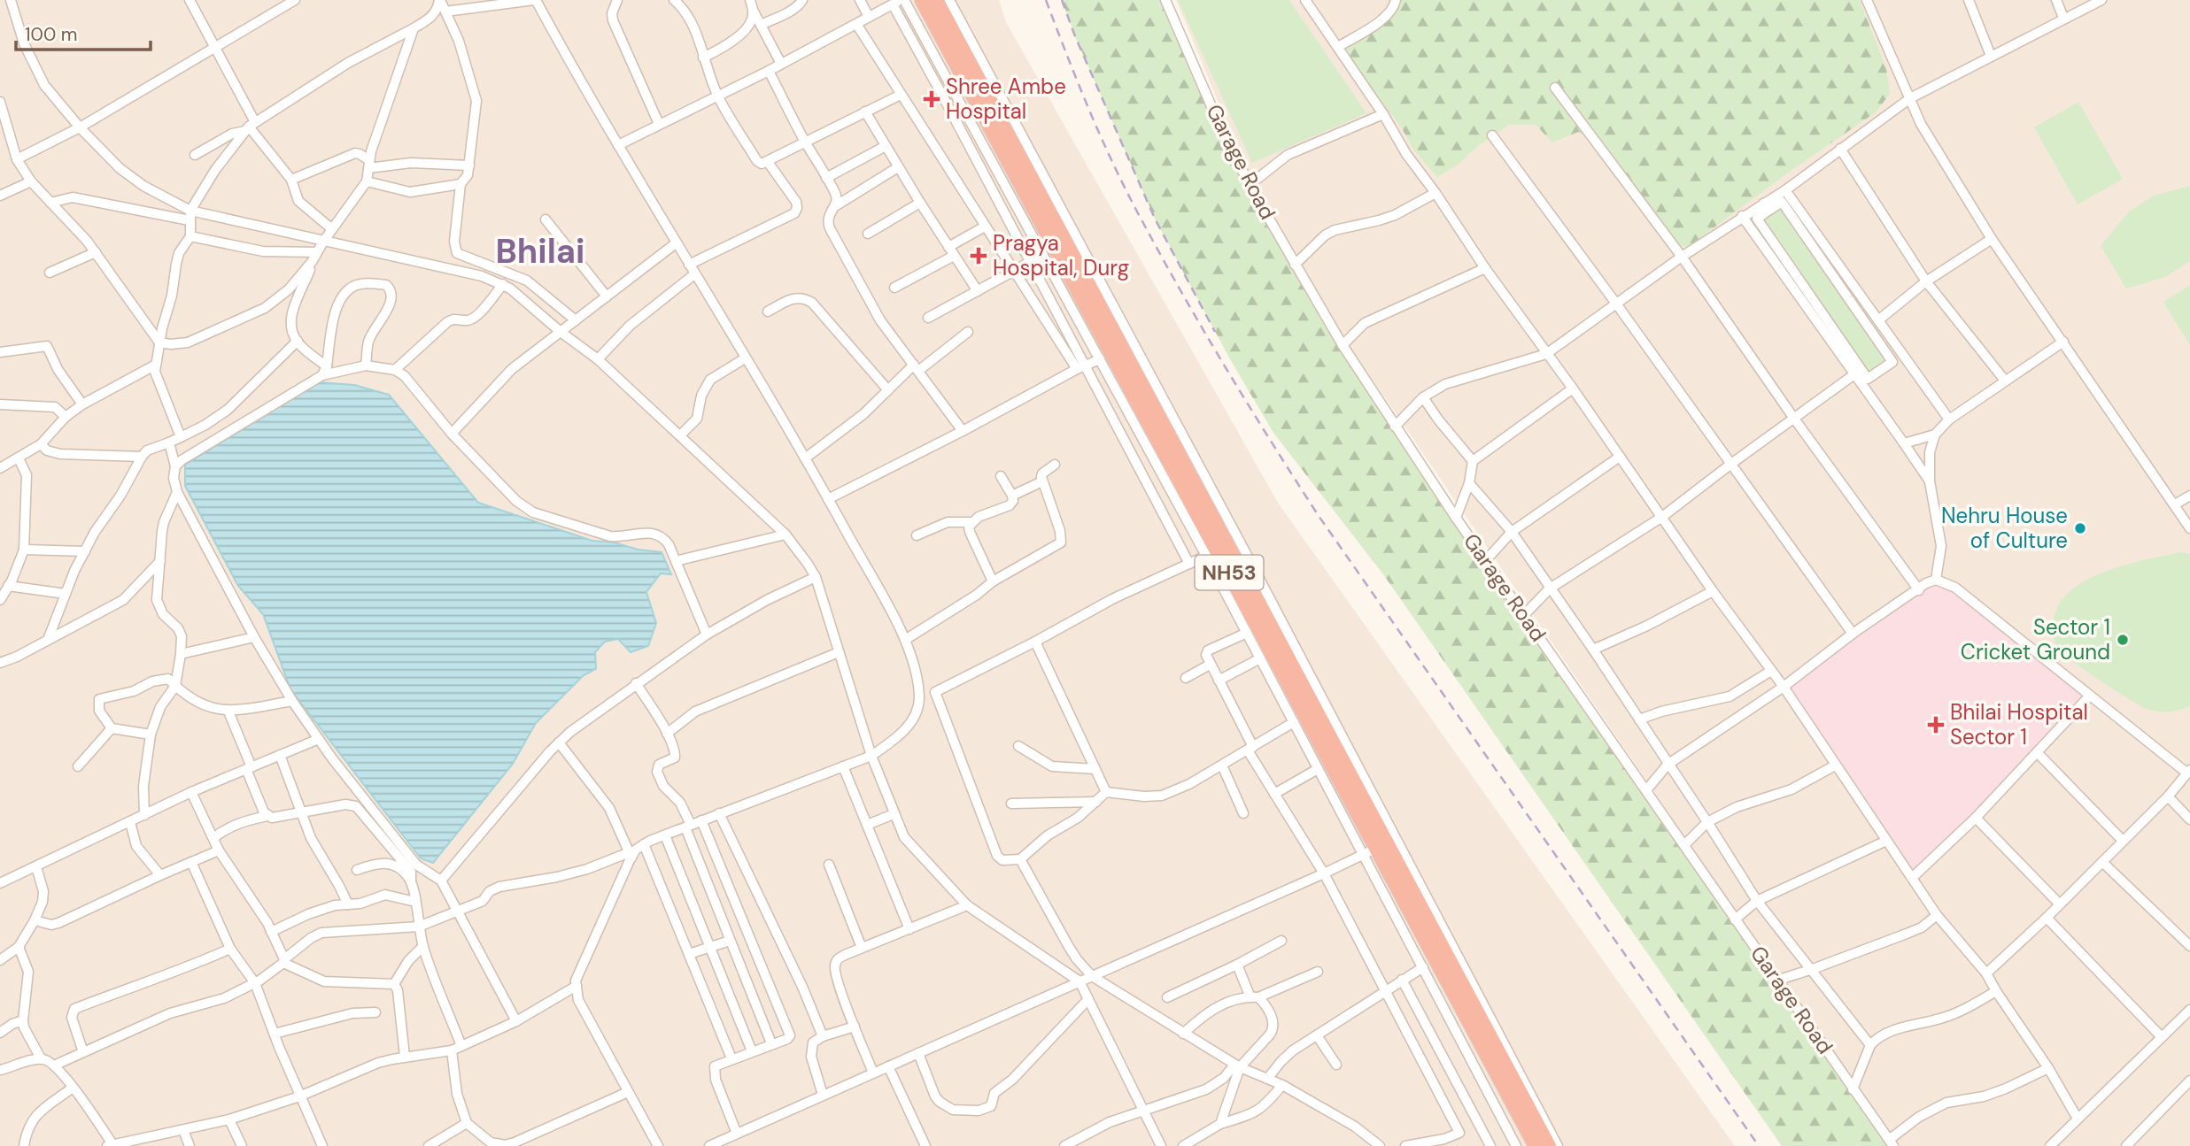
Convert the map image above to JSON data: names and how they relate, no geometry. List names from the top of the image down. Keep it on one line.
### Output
{"streets":{"highway":["NH53"],"street":["Garage Road"]},"districts":["Bhilai"],"places":{"health":["Shree Ambe Hospital","Pragya Hospital, Durg","Bhilai Hospital Sector 1"],"other":["Nehru House of Culture","Sector 1 Cricket Ground"]},"scale_bar":"100 m"}
